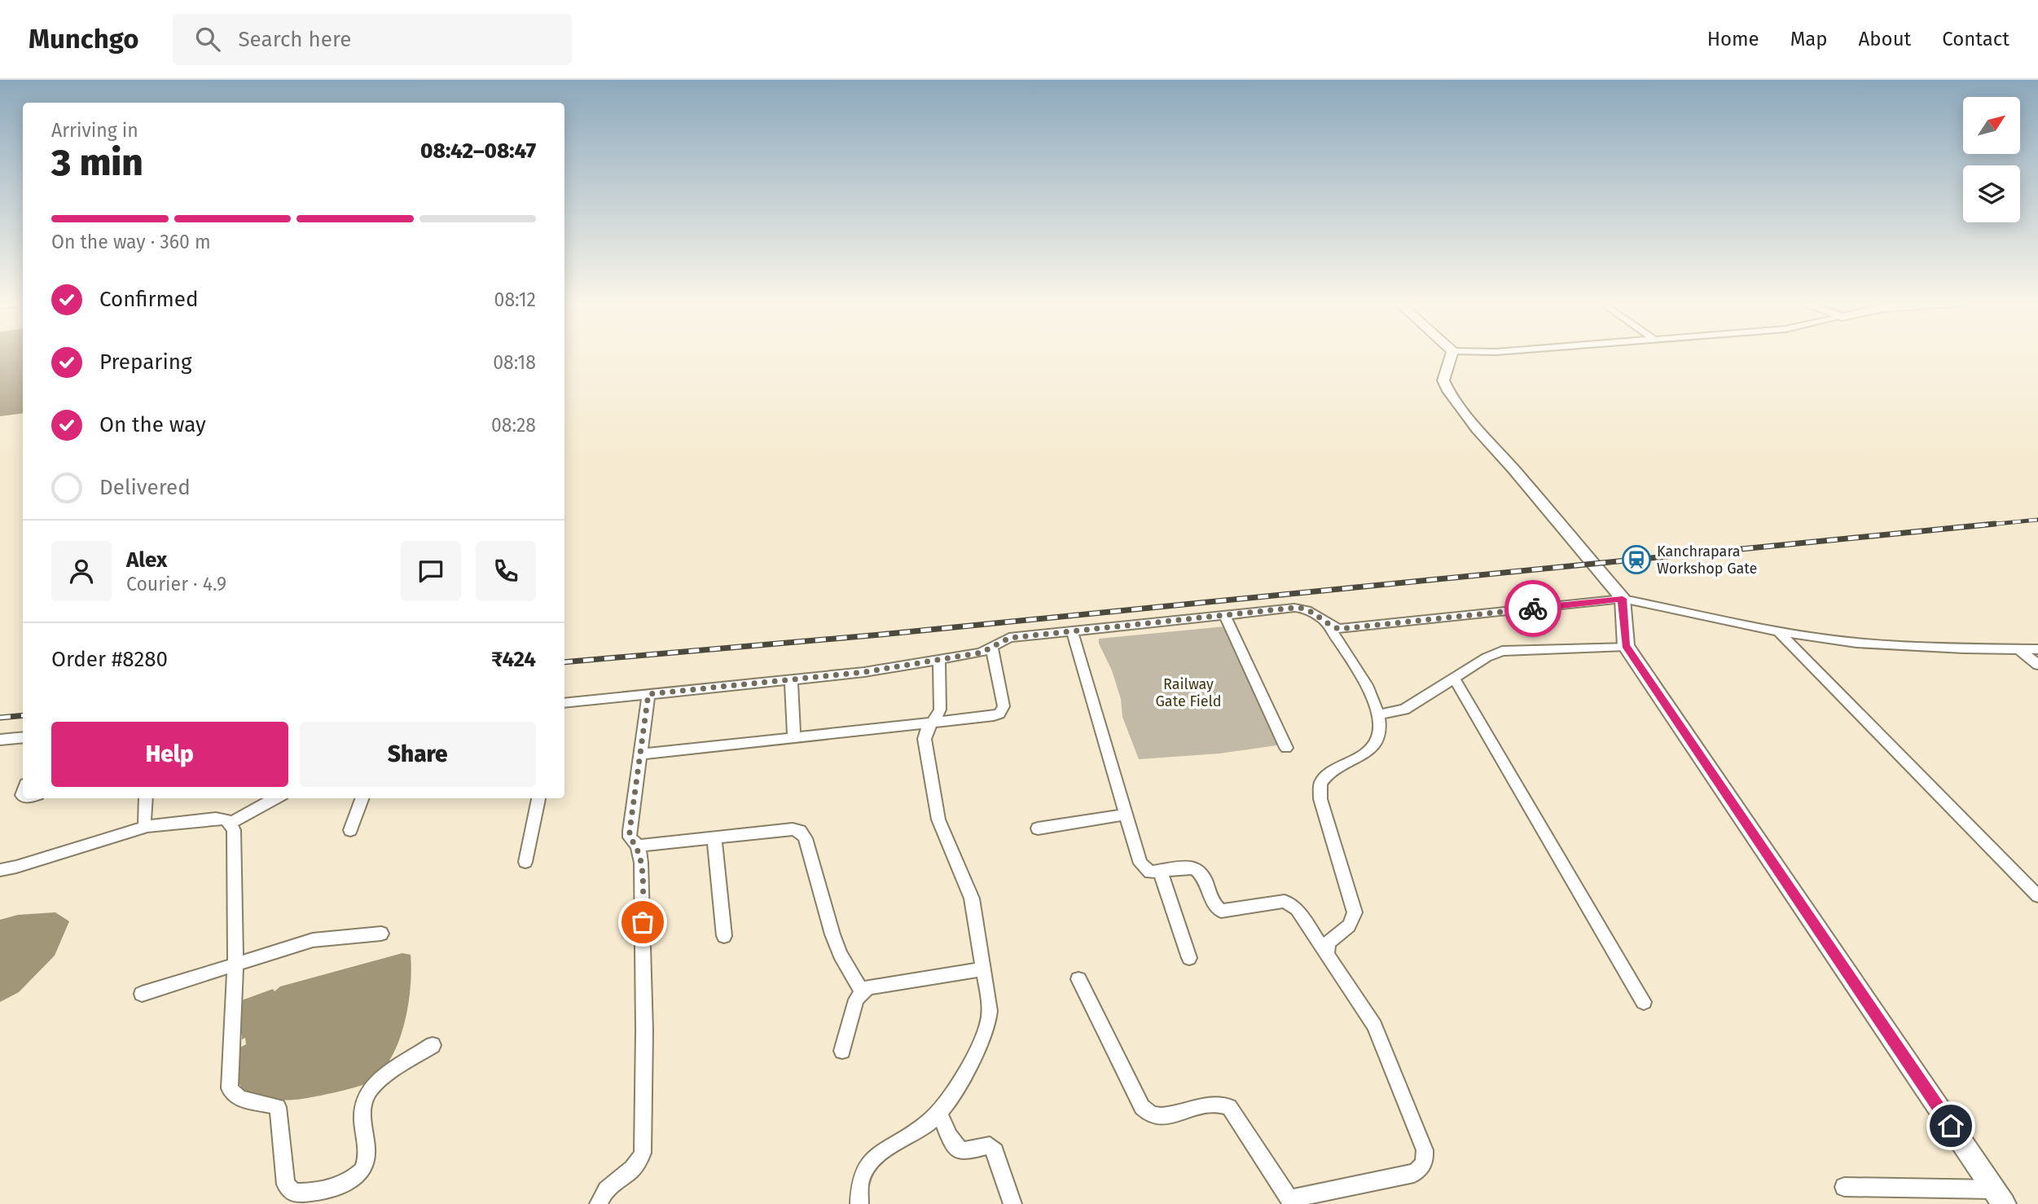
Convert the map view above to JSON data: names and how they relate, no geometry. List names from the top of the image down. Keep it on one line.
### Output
{"parks":["Railway Gate Field"],"places":{"station":["Kanchrapara Workshop Gate"]},"north":"top right","page":{"header":"Munchgo","search":"Search here","nav":["Home","Map","About","Contact"],"heading":["3 min","Arriving in","08:42–08:47"],"panel":["Alex","Courier · 4.9","Order #8280","₹424"],"bar":"On the way · 360 m","list":[["Confirmed","08:12"],["Preparing","08:18"],["On the way","08:28"],"Delivered"],"buttons":["Help","Share"]}}
